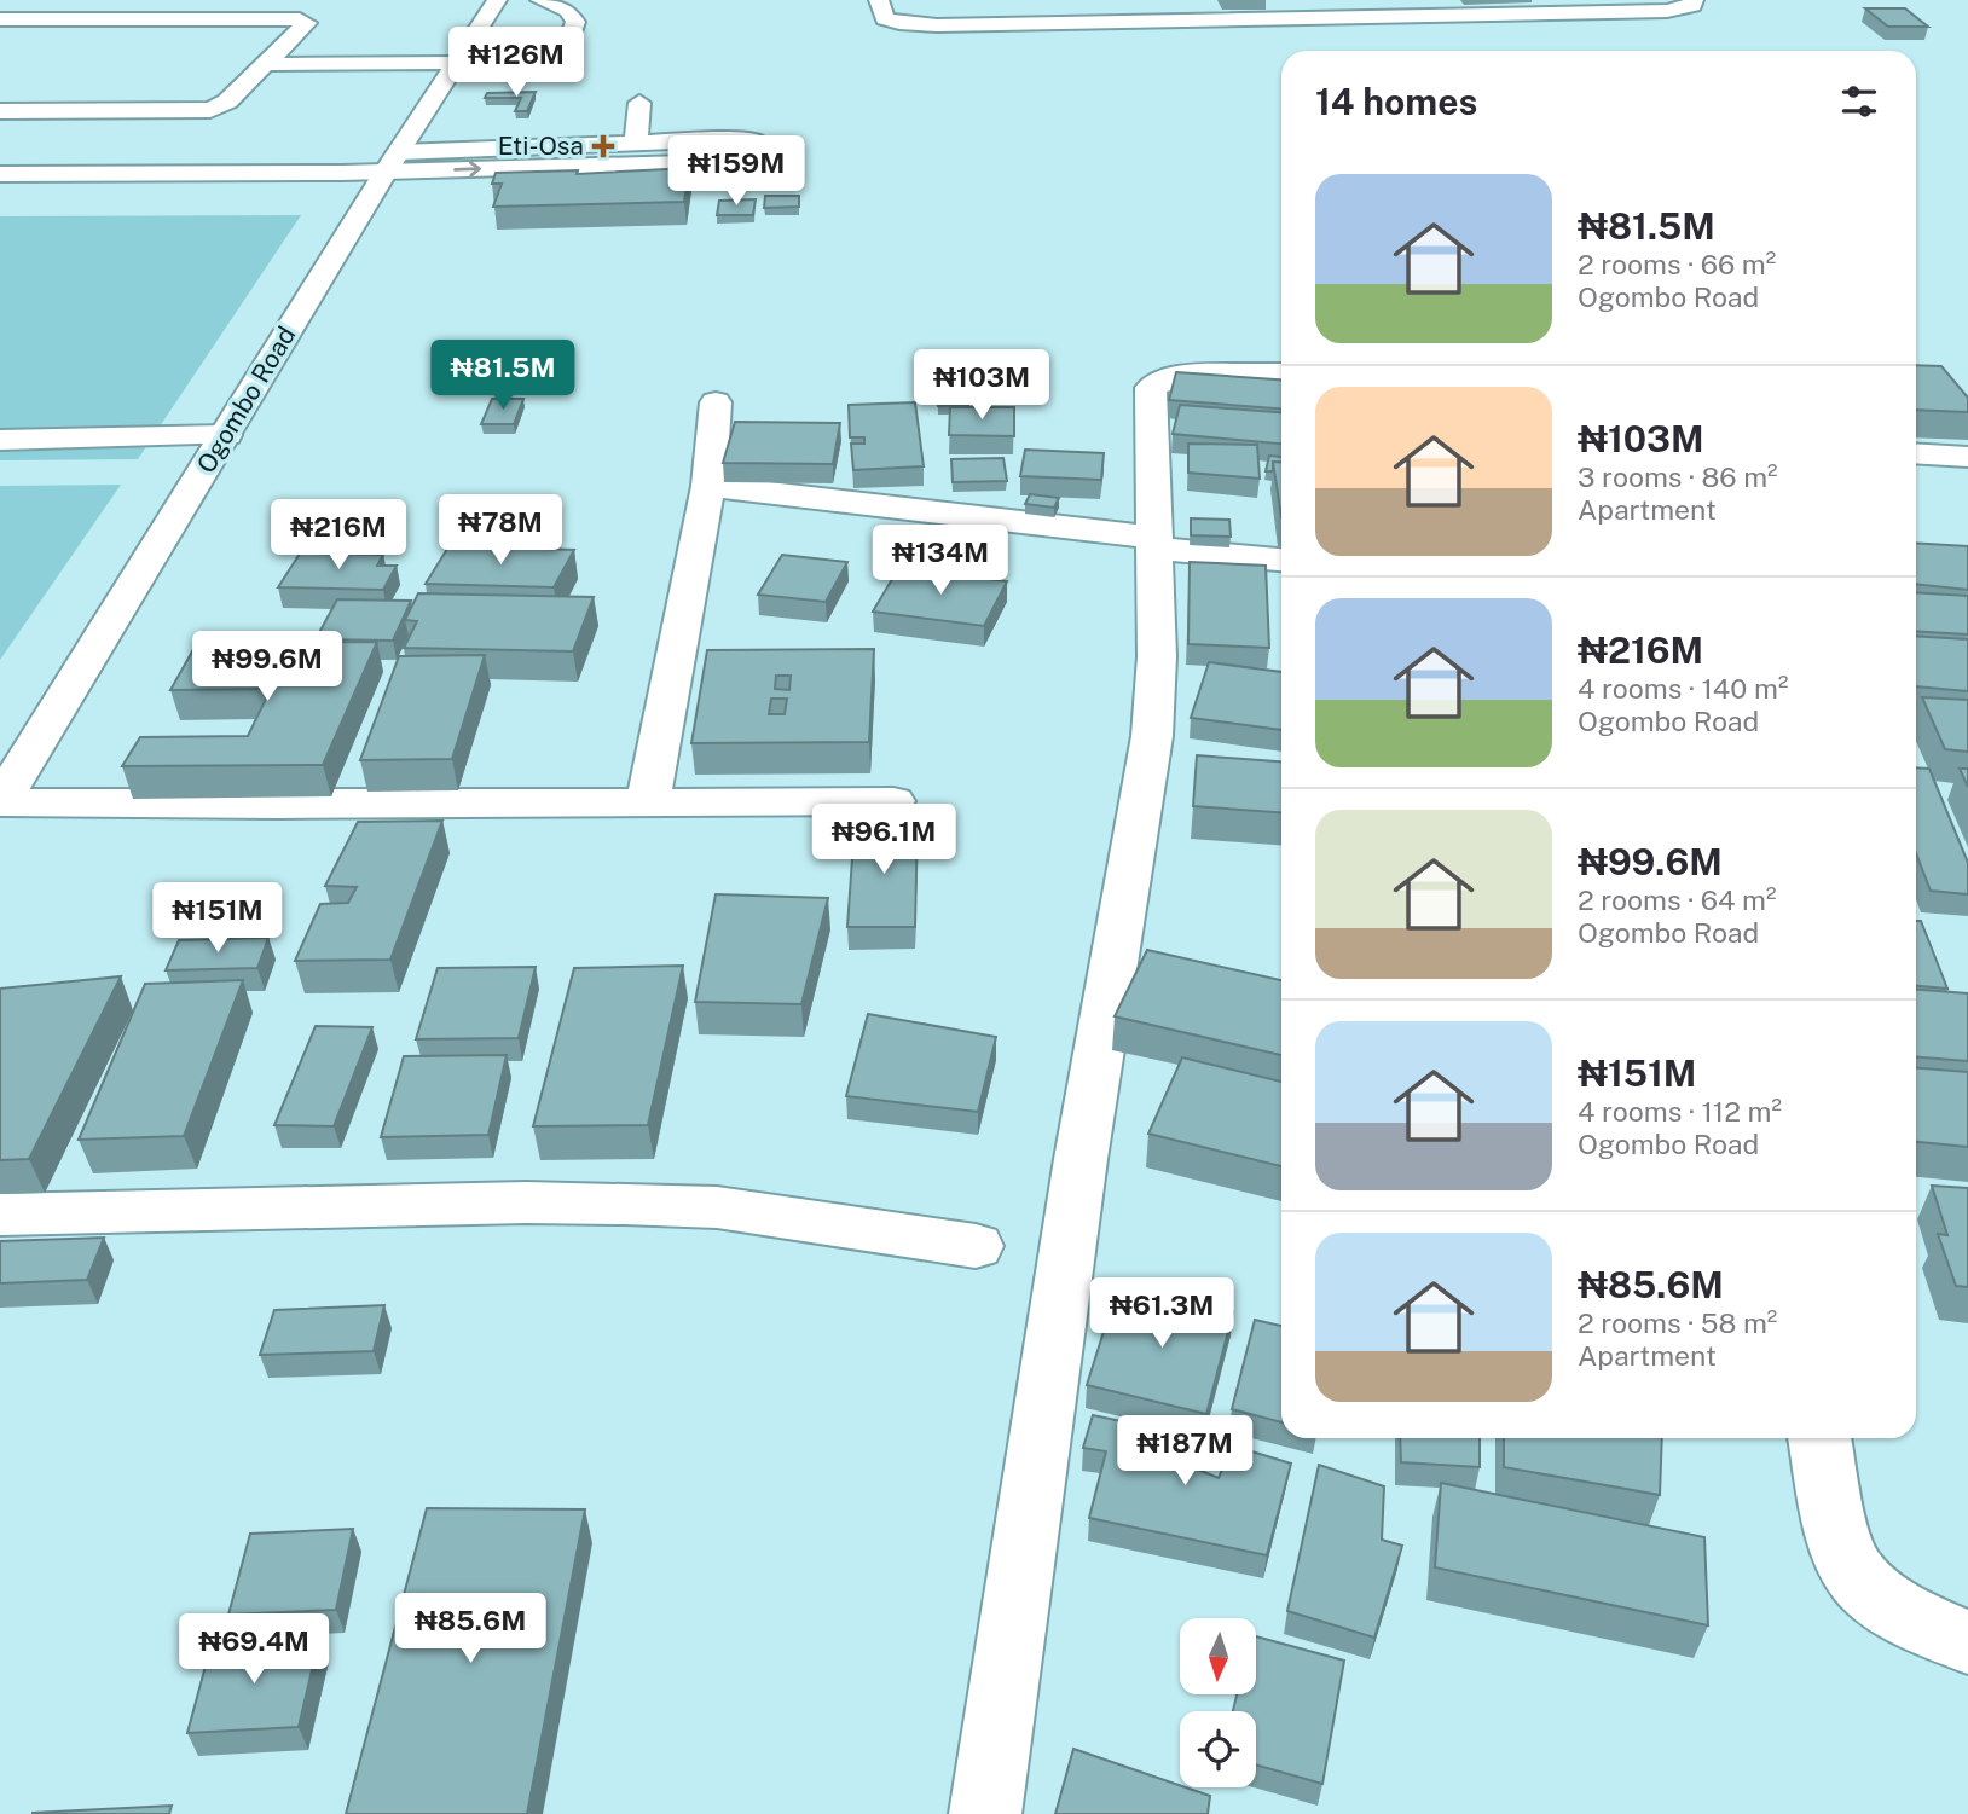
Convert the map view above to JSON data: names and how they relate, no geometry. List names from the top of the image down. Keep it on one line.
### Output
{"streets":{"street":["Ogombo Road"]},"places":{"health":["Eti-Osa"]},"north":"bottom","page":{"price":["₦126M","₦159M","₦81.5M","₦103M","₦78M","₦216M","₦134M","₦99.6M","₦96.1M","₦151M","₦61.3M","₦187M","₦85.6M","₦69.4M"],"heading":"14 homes","list":[{"name":"₦81.5M","note":"2 rooms · 66 m² · Ogombo Road"},{"name":"₦103M","note":"3 rooms · 86 m² · Apartment"},{"name":"₦216M","note":"4 rooms · 140 m² · Ogombo Road"},{"name":"₦99.6M","note":"2 rooms · 64 m² · Ogombo Road"},{"name":"₦151M","note":"4 rooms · 112 m² · Ogombo Road"},{"name":"₦85.6M","note":"2 rooms · 58 m² · Apartment"}]}}
